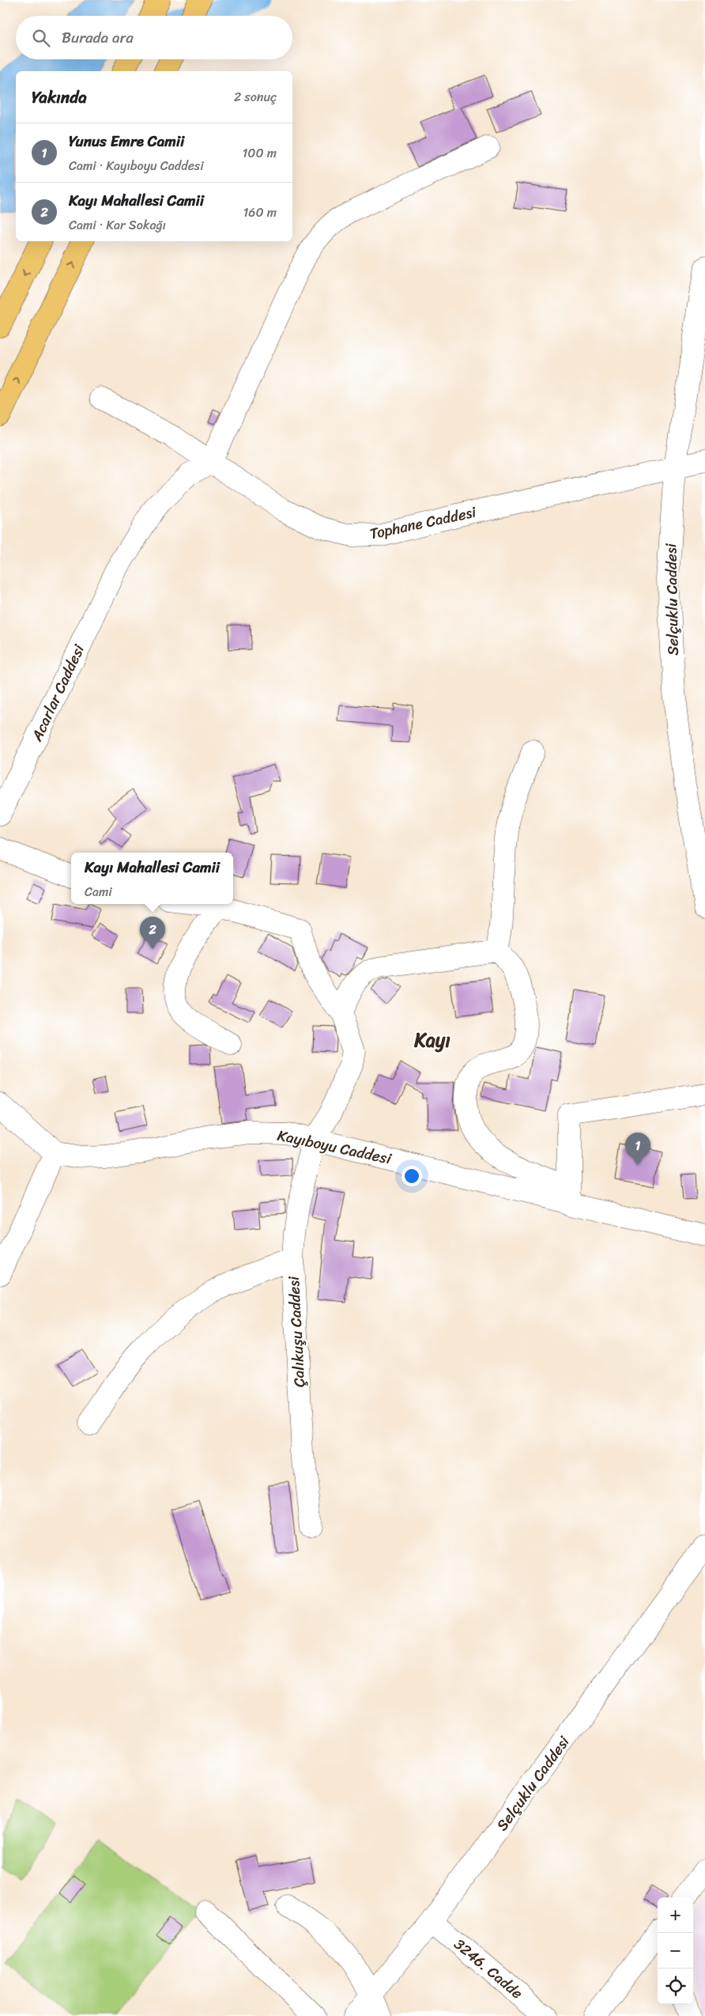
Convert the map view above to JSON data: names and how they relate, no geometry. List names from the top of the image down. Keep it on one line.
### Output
{"streets":{"street":["Tophane Caddesi","Selçuklu Caddesi","Acarlar Caddesi","Kayıboyu Caddesi","Çalıkuşu Caddesi","3246. Cadde"]},"crossings":[["Tophane Caddesi","Selçuklu Caddesi"],["Tophane Caddesi","Acarlar Caddesi"],["Selçuklu Caddesi","3246. Cadde"],["Kayıboyu Caddesi","Çalıkuşu Caddesi"]],"districts":["Kayı"],"page":{"search":"Burada ara","heading":["Yakında","2 sonuç"],"list":[{"mark":"1","name":"Yunus Emre Camii","note":"Cami · Kayıboyu Caddesi","value":"100 m"},{"mark":"2","name":"Kayı Mahallesi Camii","note":"Cami · Kar Sokağı","value":"160 m"}],"popup":["Kayı Mahallesi Camii","Cami"],"pins":["2","1"],"map_buttons":["+","−"]}}
